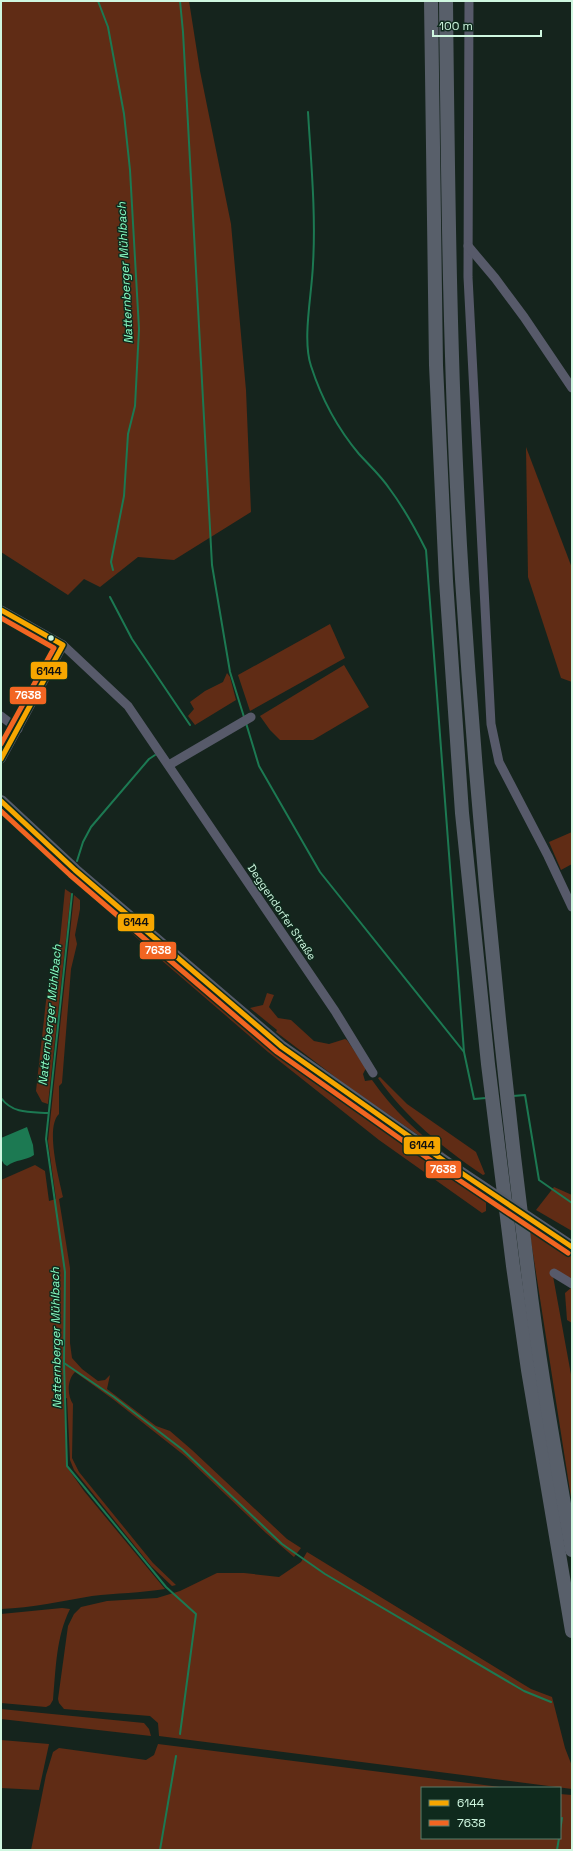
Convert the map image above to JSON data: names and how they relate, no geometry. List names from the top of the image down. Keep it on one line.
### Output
{"streets":{"street":["Deggendorfer Straße"]},"water":["Natternberger Mühlbach"],"lines":["transit line 6144","transit line 7638"],"legend":["6144","7638"],"scale_bar":"100 m"}
